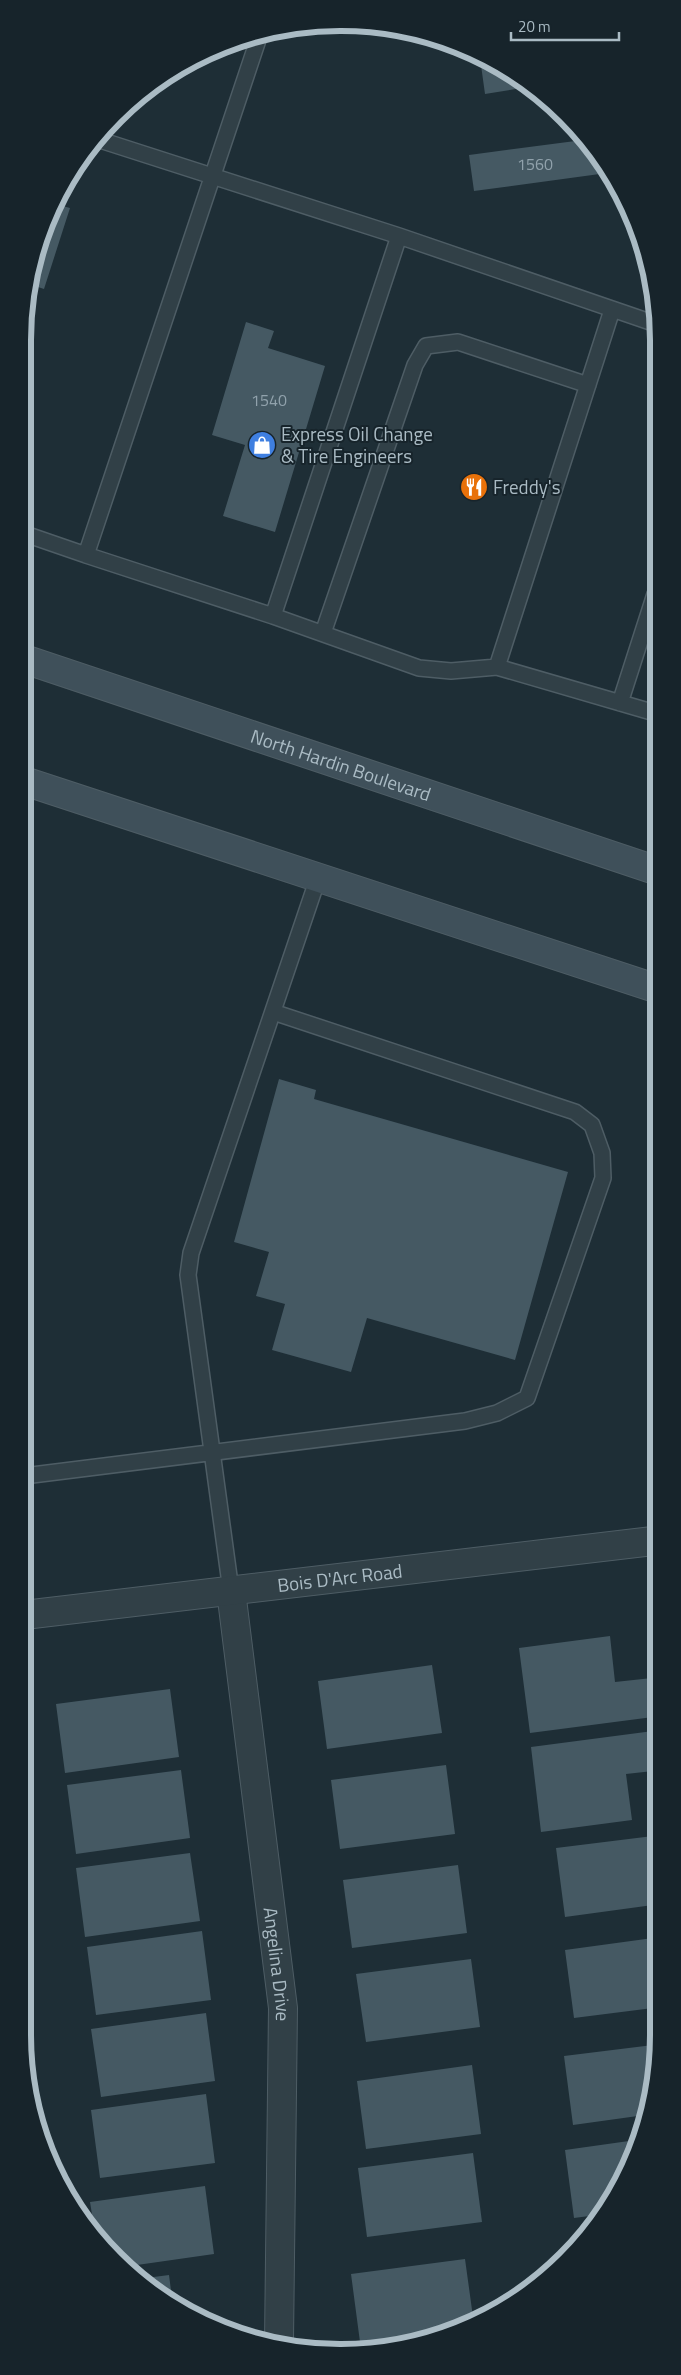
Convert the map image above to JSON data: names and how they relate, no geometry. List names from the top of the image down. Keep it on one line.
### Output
{"streets":{"main road":["North Hardin Boulevard"],"street":["Bois D'Arc Road","Angelina Drive"]},"crossings":[["Bois D'Arc Road","Angelina Drive"]],"places":{"shop":["Express Oil Change & Tire Engineers"],"restaurant":["Freddy's"]},"house_numbers":["1560","1540"],"scale_bar":"20 m"}
